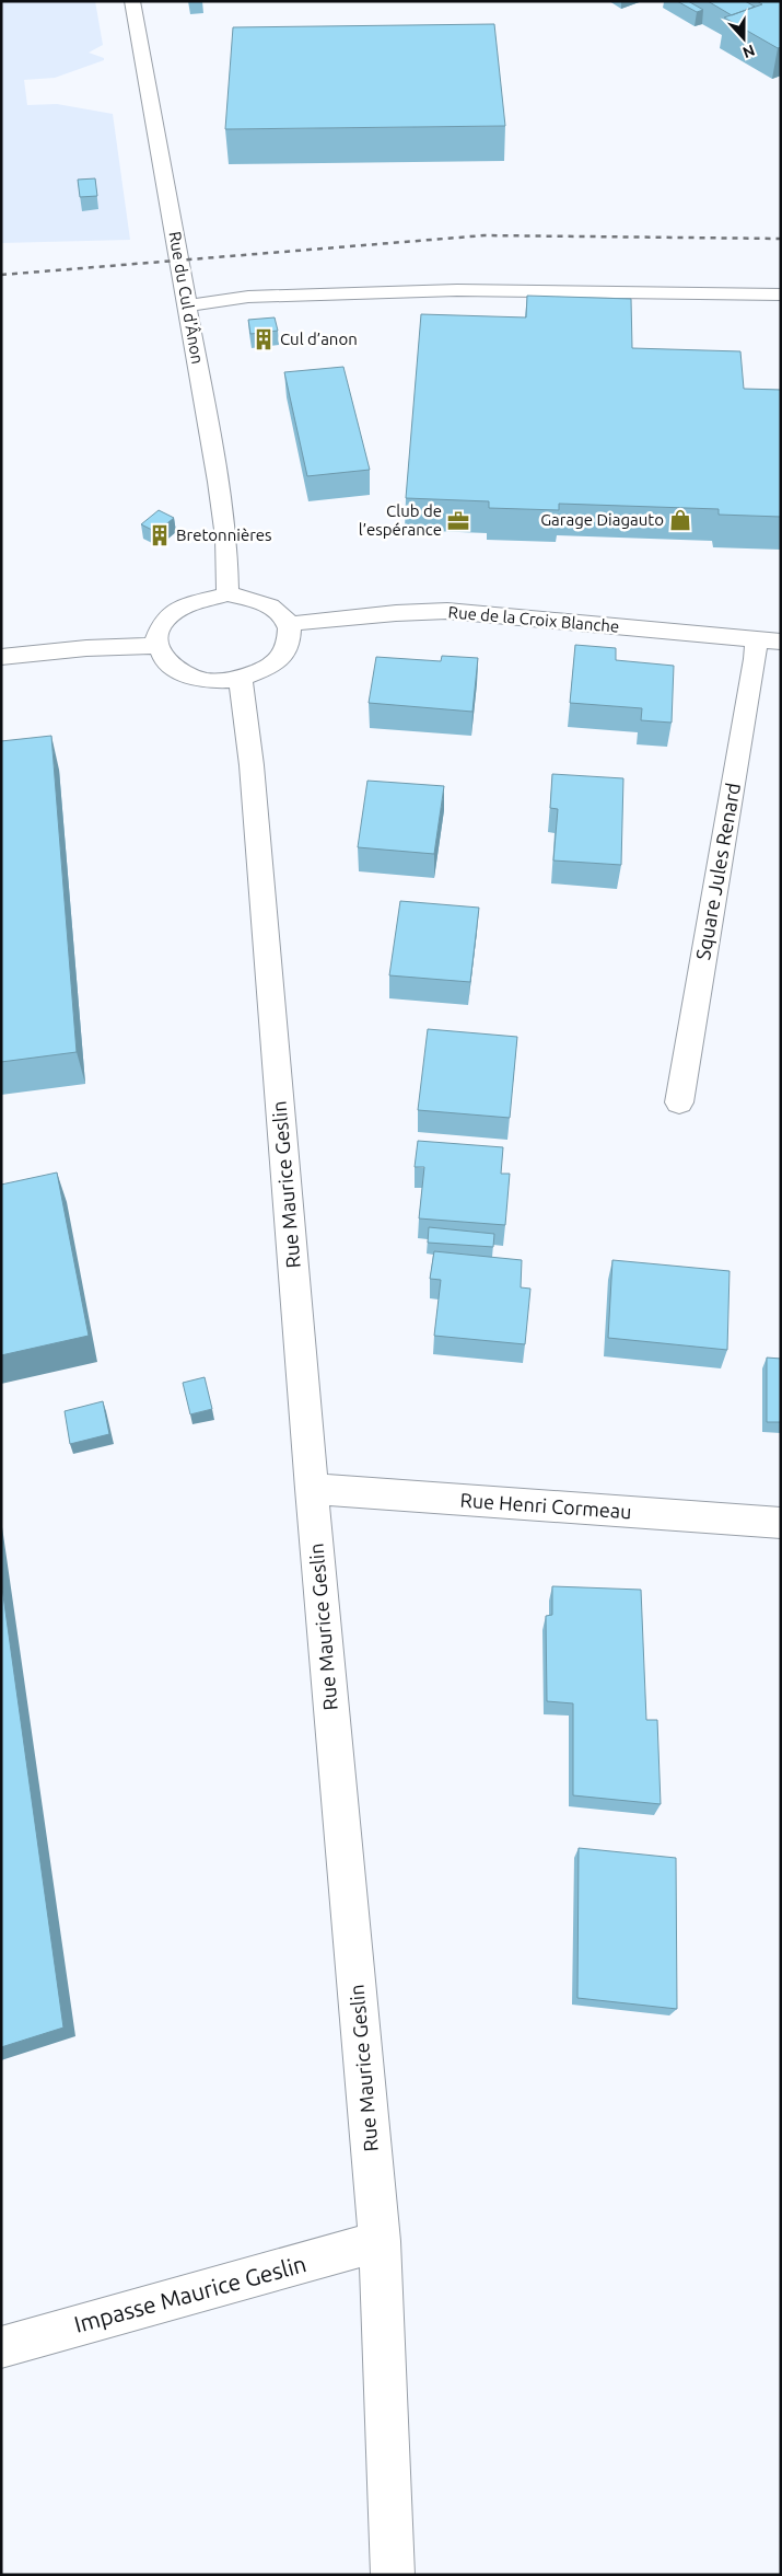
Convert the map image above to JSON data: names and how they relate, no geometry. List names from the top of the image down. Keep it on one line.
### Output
{"streets":{"street":["Rue du Cul d'Ânon","Rue de la Croix Blanche","Square Jules Renard","Rue Maurice Geslin","Rue Henri Cormeau","Impasse Maurice Geslin"]},"crossings":[["Rue du Cul d'Ânon","Rue de la Croix Blanche"],["Rue du Cul d'Ânon","Rue Maurice Geslin"],["Rue de la Croix Blanche","Square Jules Renard"],["Rue de la Croix Blanche","Rue Maurice Geslin"],["Rue Maurice Geslin","Rue Henri Cormeau"],["Rue Maurice Geslin","Impasse Maurice Geslin"]],"places":{"building":["Cul d’anon","Bretonnières"],"shop":["Garage Diagauto"],"office":["Club de l’espérance"]},"north":"bottom"}
